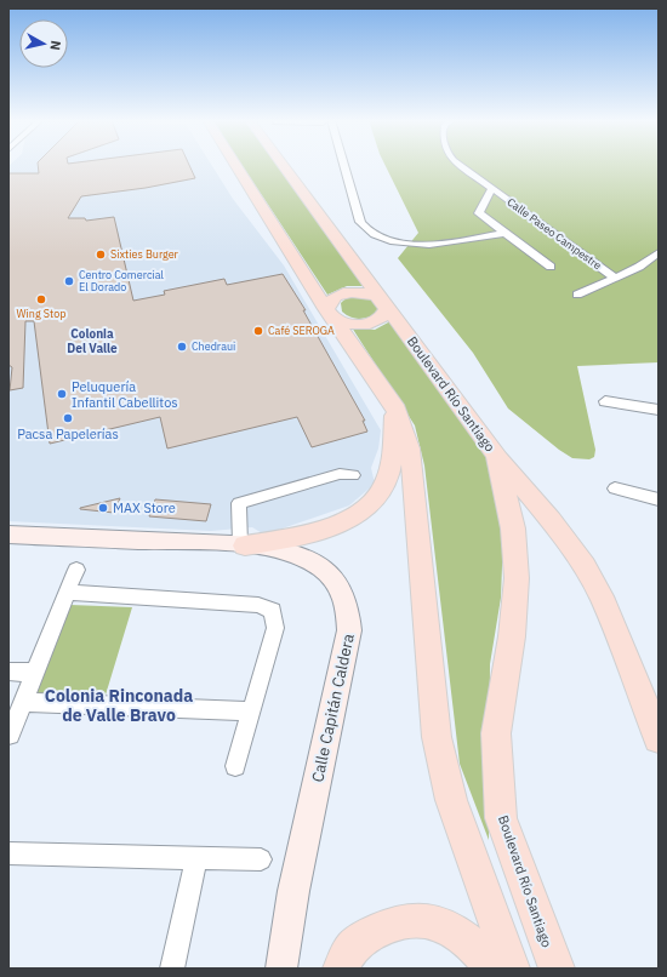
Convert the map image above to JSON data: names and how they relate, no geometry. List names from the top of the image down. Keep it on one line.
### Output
{"streets":{"main road":["Boulevard Río Santiago","Calle Capitán Caldera"],"street":["Calle Paseo Campestre"]},"districts":["Colonia Del Valle","Colonia Rinconada de Valle Bravo"],"places":["Sixties Burger","Centro Comercial El Dorado","Wing Stop","Café SEROGA","Chedraui","Peluquería Infantil Cabellitos","Pacsa Papelerías","MAX Store"],"north":"right"}
